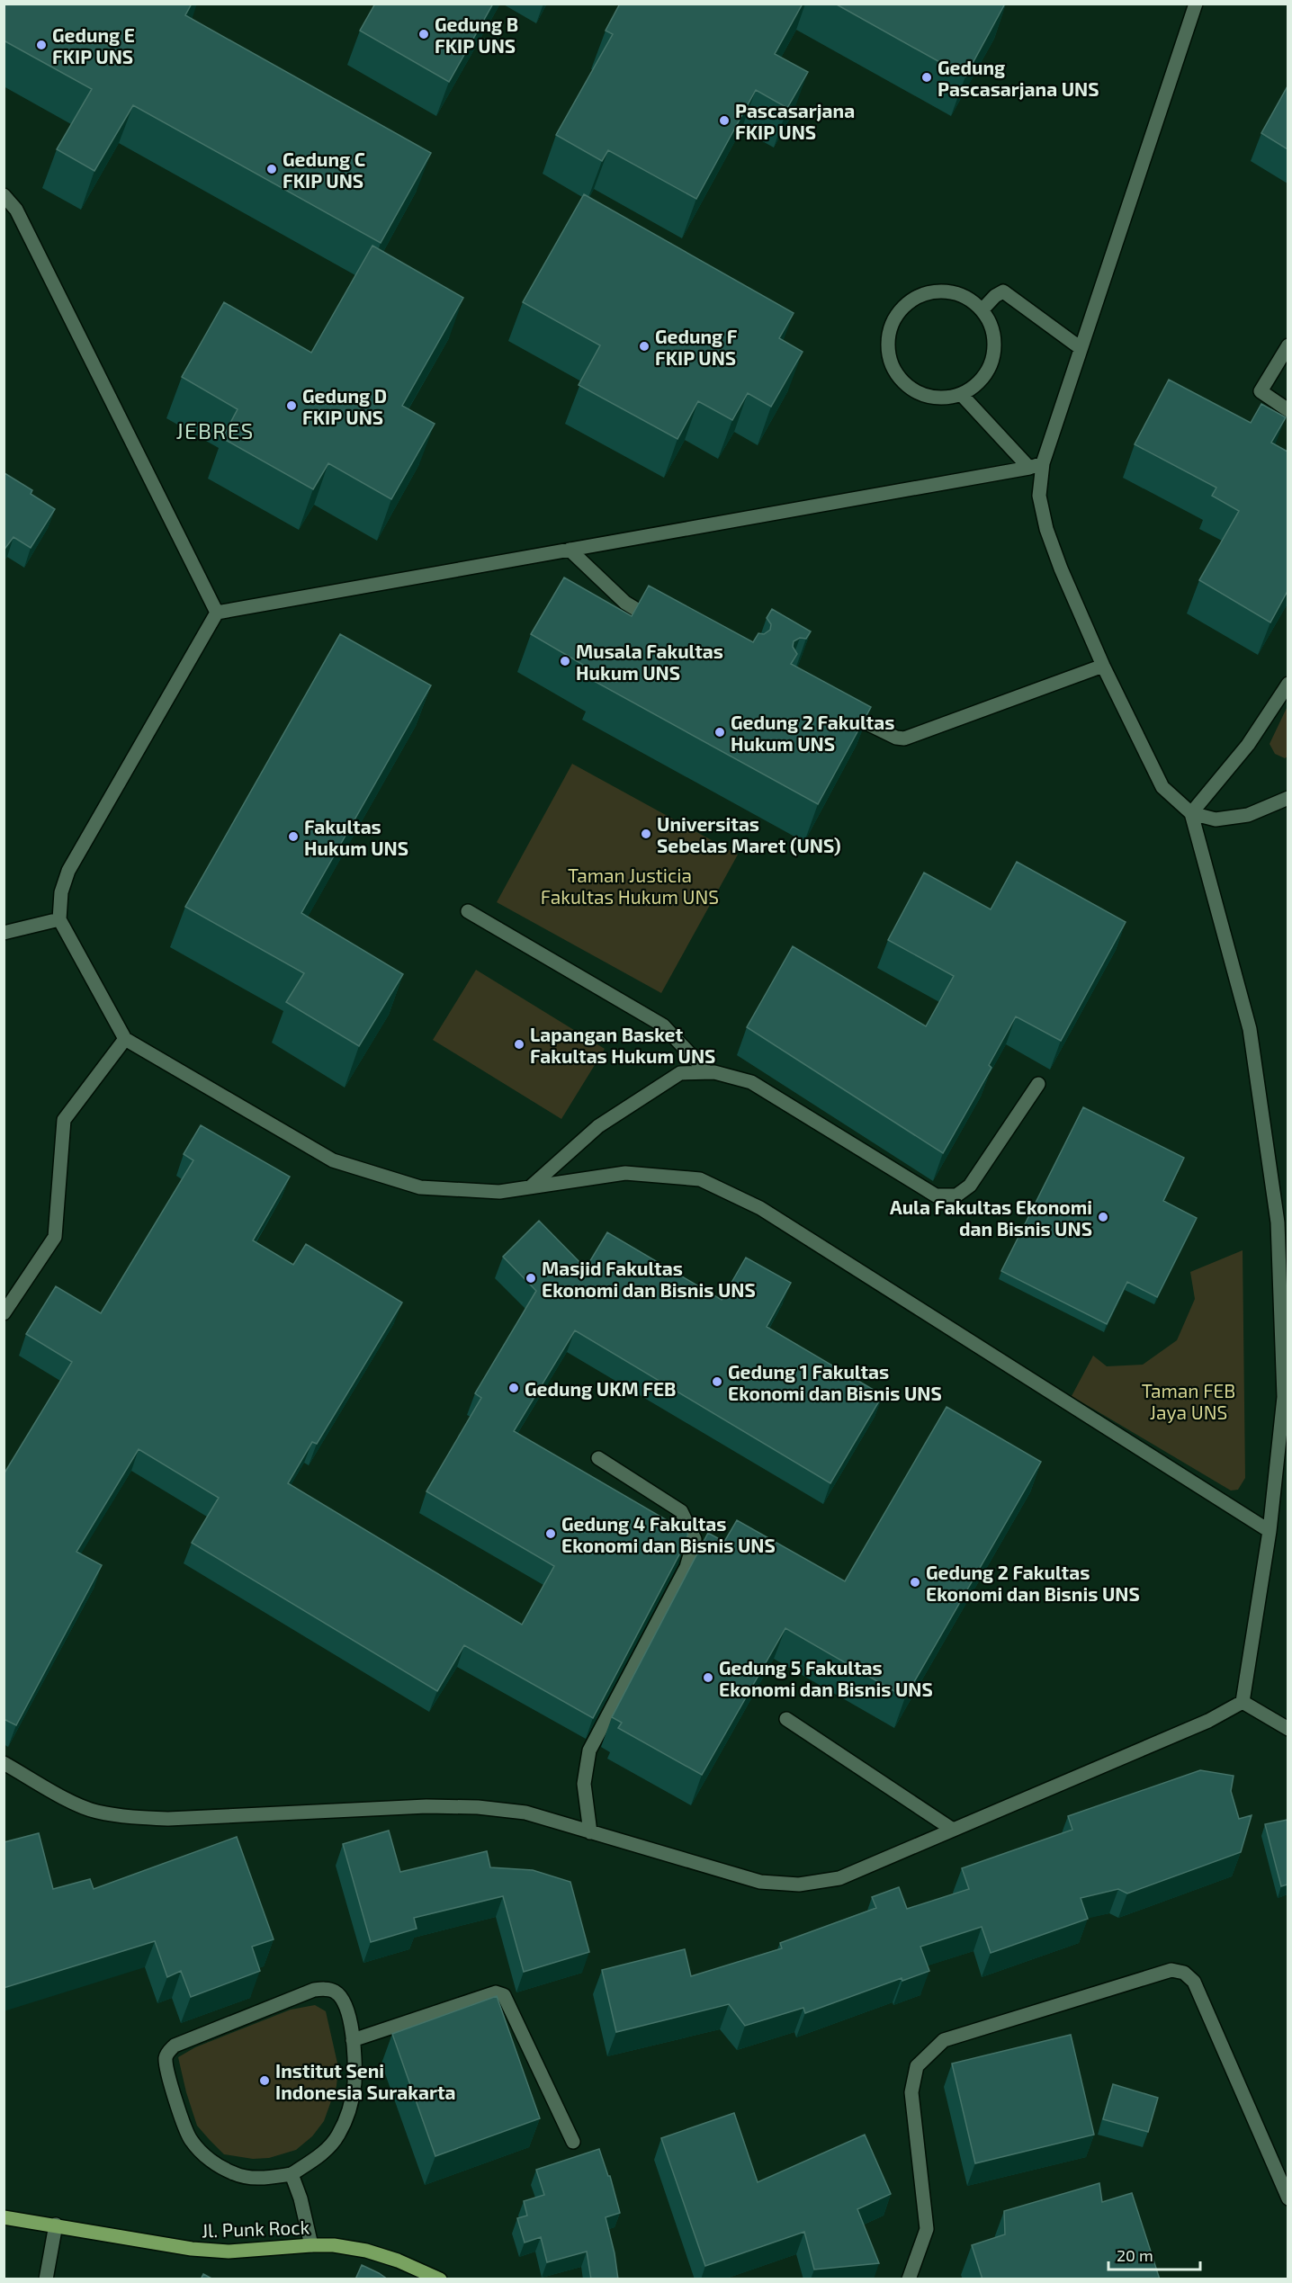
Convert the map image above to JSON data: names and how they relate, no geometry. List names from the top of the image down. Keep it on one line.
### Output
{"streets":{"main road":["Jl. Punk Rock"]},"districts":["JEBRES"],"parks":["Taman Justicia Fakultas Hukum UNS","Taman FEB Jaya UNS"],"places":["Gedung B FKIP UNS","Gedung E FKIP UNS","Gedung Pascasarjana UNS","Pascasarjana FKIP UNS","Gedung C FKIP UNS","Gedung F FKIP UNS","Gedung D FKIP UNS","Musala Fakultas Hukum UNS","Gedung 2 Fakultas Hukum UNS","Universitas Sebelas Maret (UNS)","Fakultas Hukum UNS","Lapangan Basket Fakultas Hukum UNS","Aula Fakultas Ekonomi dan Bisnis UNS","Masjid Fakultas Ekonomi dan Bisnis UNS","Gedung 1 Fakultas Ekonomi dan Bisnis UNS","Gedung UKM FEB","Gedung 4 Fakultas Ekonomi dan Bisnis UNS","Gedung 2 Fakultas Ekonomi dan Bisnis UNS","Gedung 5 Fakultas Ekonomi dan Bisnis UNS","Institut Seni Indonesia Surakarta"],"scale_bar":"20 m"}
